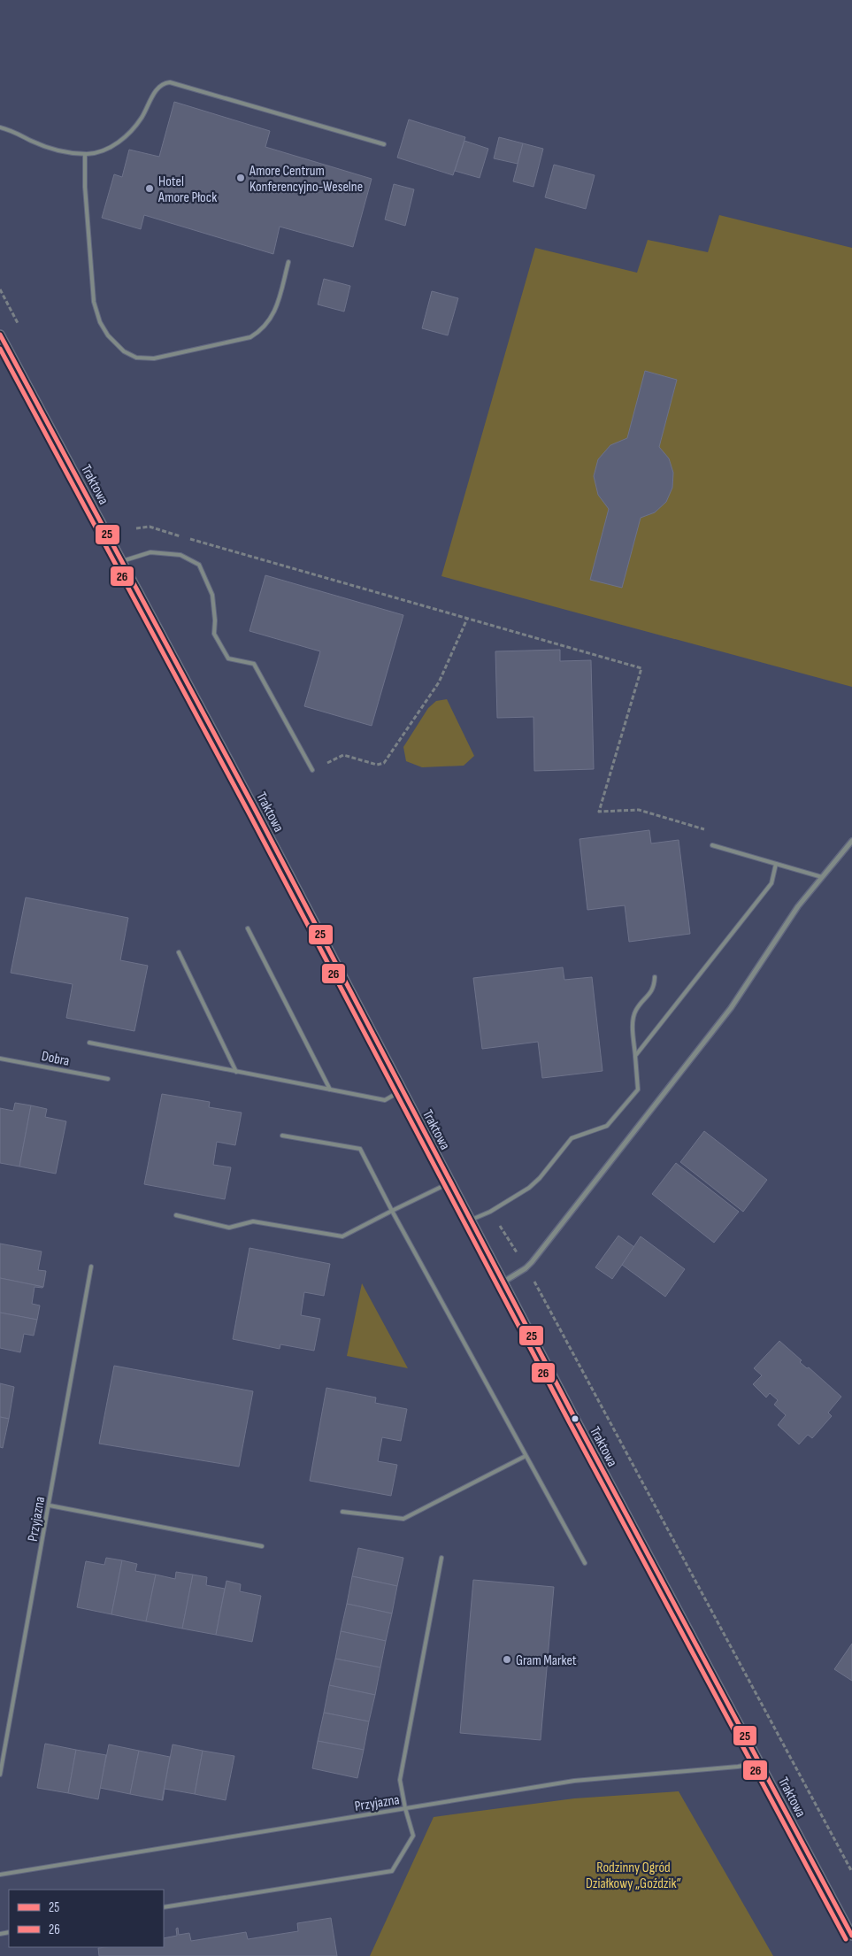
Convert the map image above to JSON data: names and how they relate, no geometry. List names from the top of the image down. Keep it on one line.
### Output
{"streets":{"main road":["Traktowa"],"lane":["Dobra","Przyjazna"]},"crossings":[["Traktowa","Przyjazna"]],"parks":["Rodzinny Ogród Działkowy „Goździk”"],"places":["Amore Centrum Konferencyjno-Weselne","Hotel Amore Płock","Gram Market"],"lines":["transit line 25","transit line 26"],"legend":["25","26"]}
